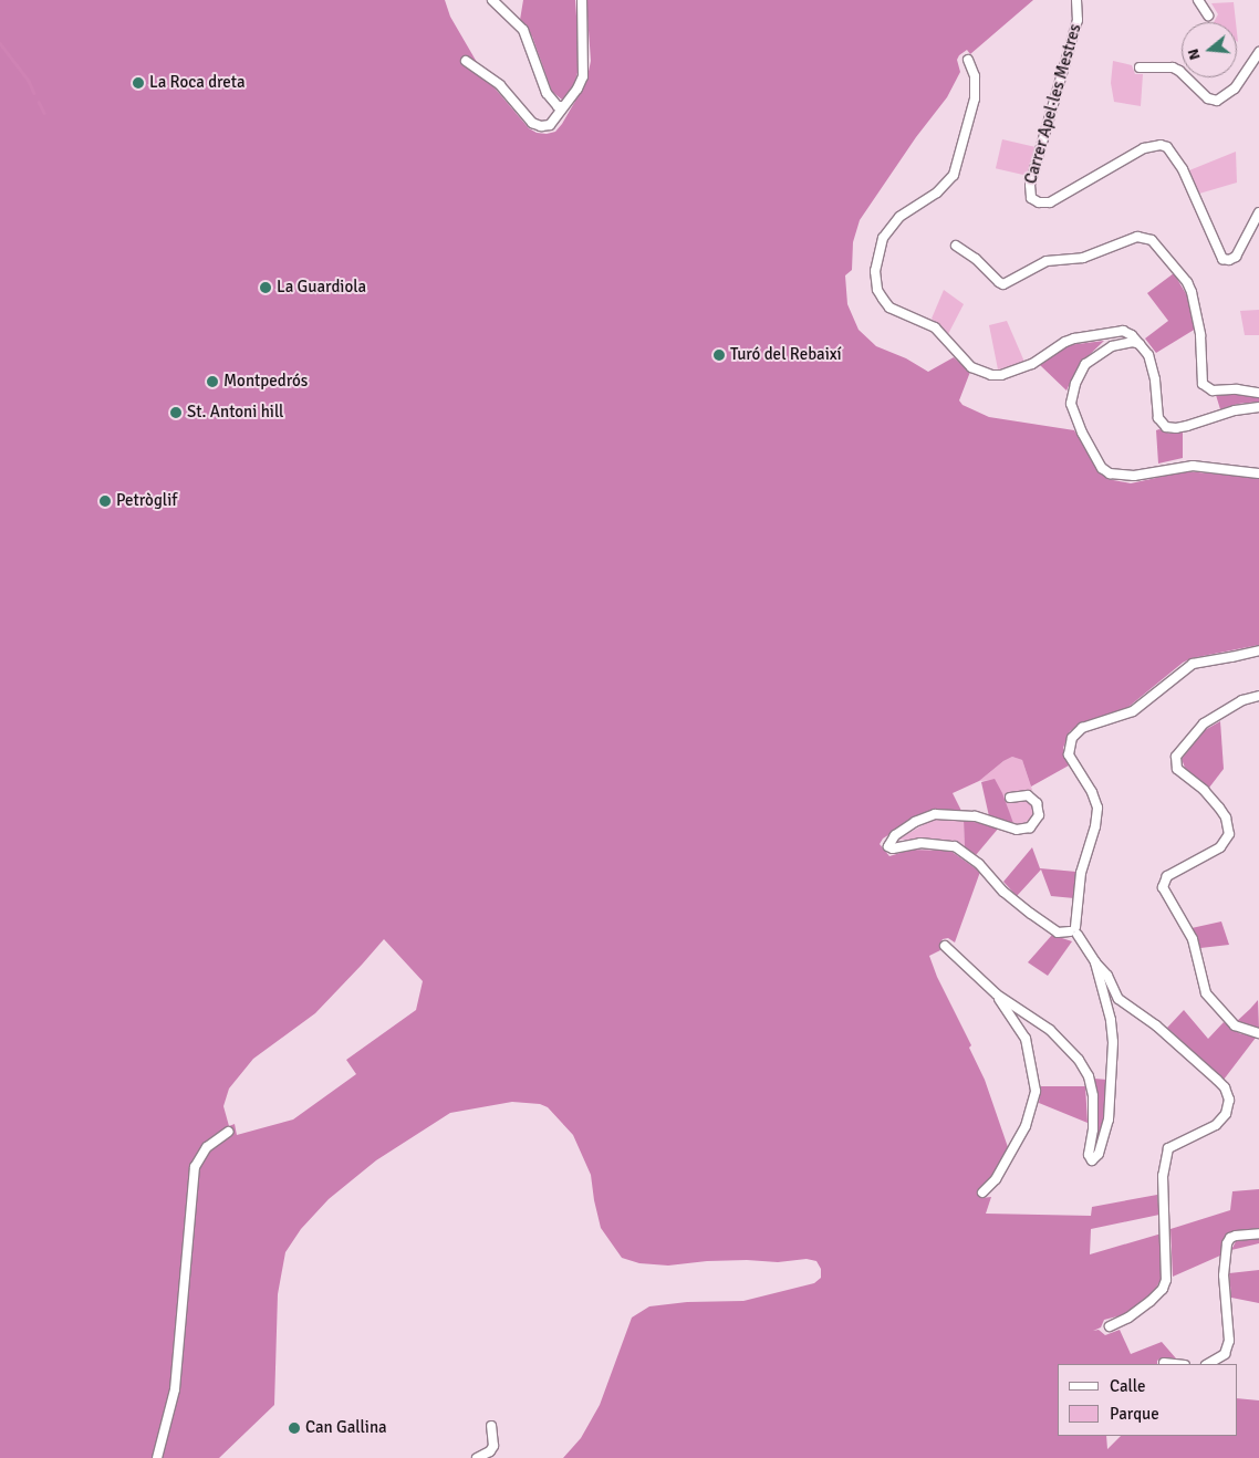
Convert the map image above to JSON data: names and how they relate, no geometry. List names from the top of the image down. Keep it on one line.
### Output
{"streets":{"street":["Carrer Apel·les Mestres"]},"places":["La Roca dreta","La Guardiola","Turó del Rebaixí","Montpedrós","St. Antoni hill","Petròglif","Can Gallina"],"legend":["Calle","Parque"],"north":"left"}
